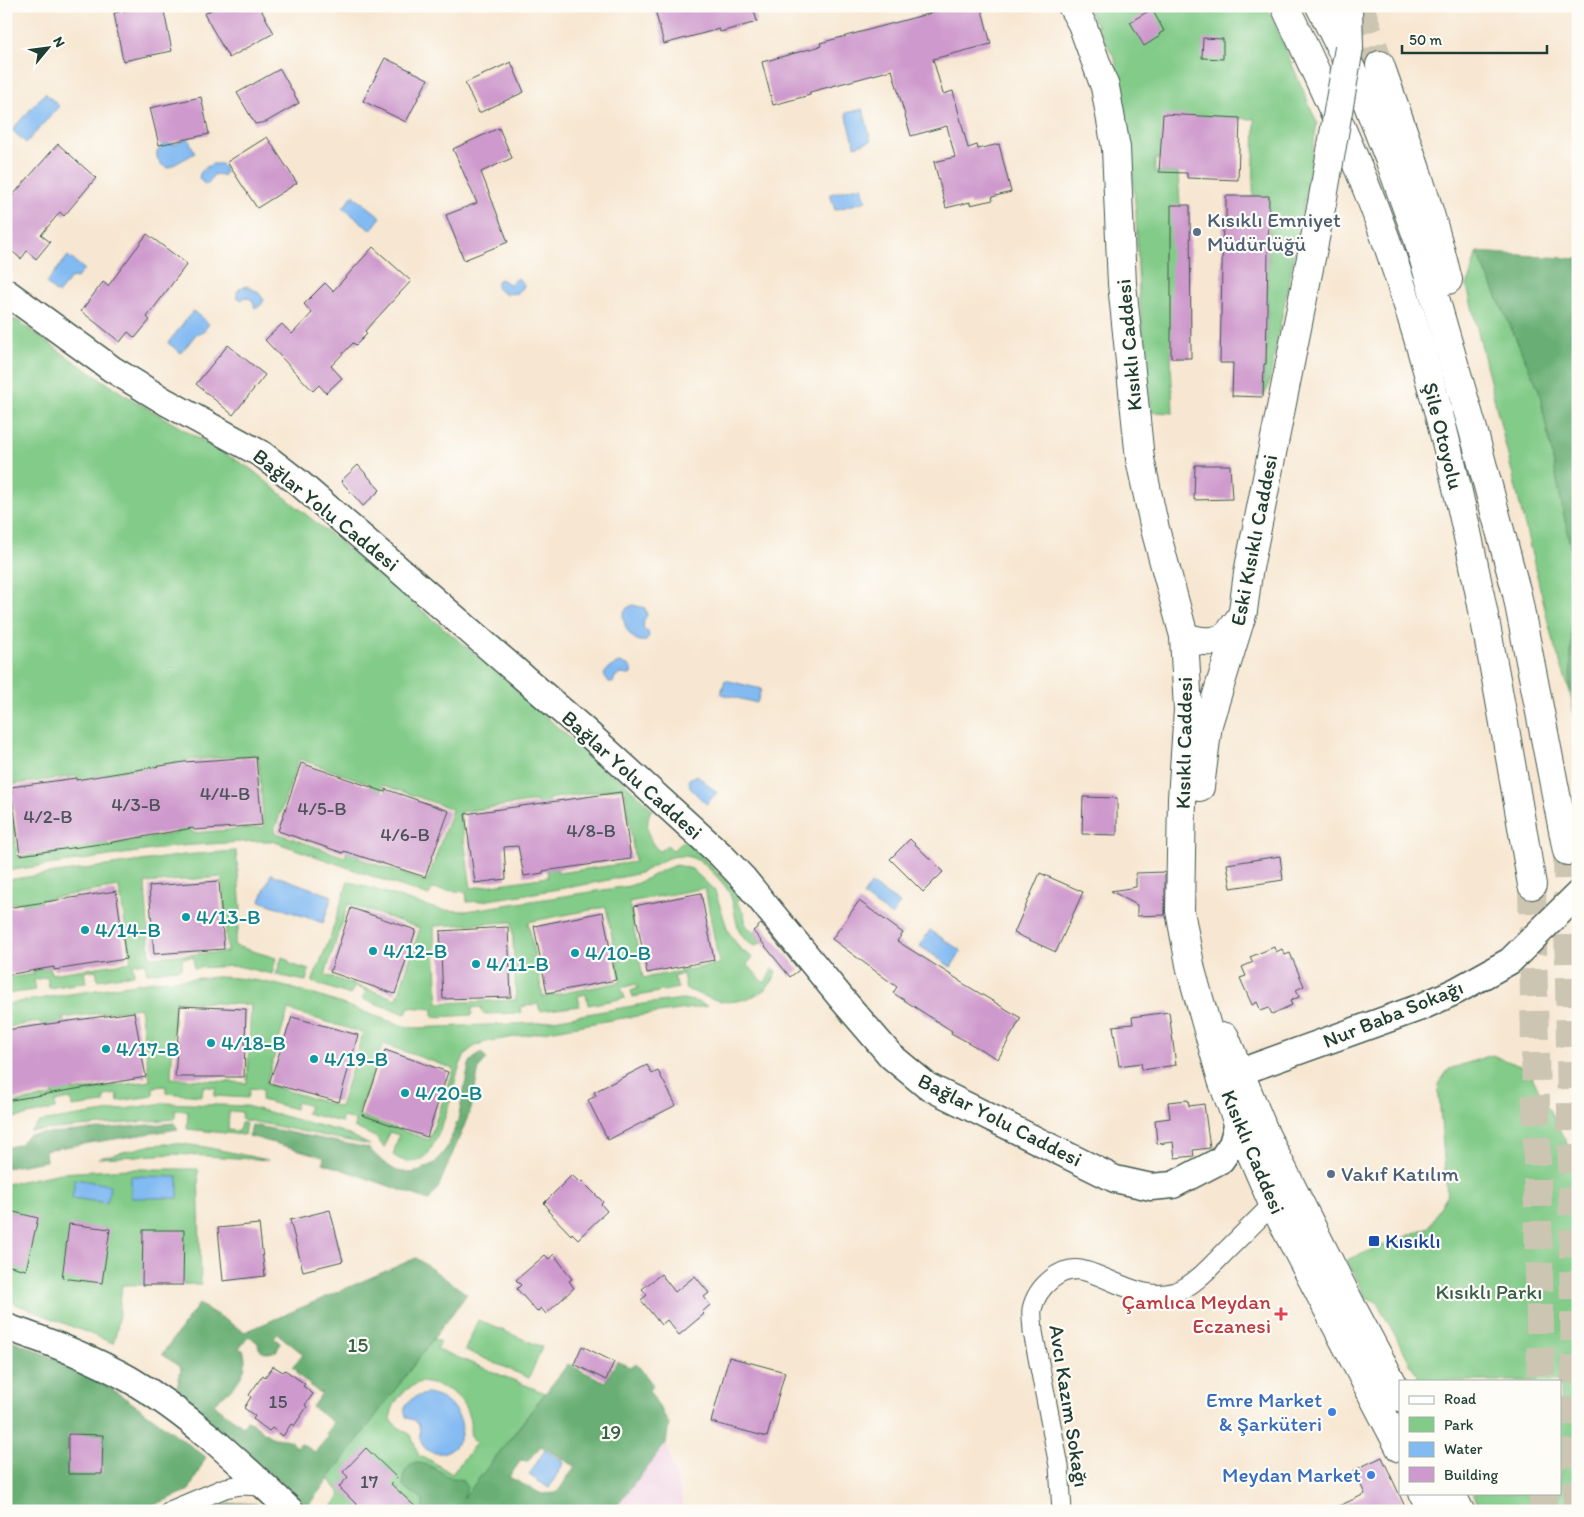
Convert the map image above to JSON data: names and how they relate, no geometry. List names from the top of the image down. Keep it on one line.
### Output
{"streets":{"main road":["Kısıklı Caddesi","Şile Otoyolu","Eski Kısıklı Caddesi"],"street":["Bağlar Yolu Caddesi","Nur Baba Sokağı","Avcı Kazım Sokağı"]},"crossings":[["Kısıklı Caddesi","Bağlar Yolu Caddesi"],["Kısıklı Caddesi","Eski Kısıklı Caddesi"],["Kısıklı Caddesi","Nur Baba Sokağı"],["Kısıklı Caddesi","Avcı Kazım Sokağı"],["Eski Kısıklı Caddesi","Nur Baba Sokağı"]],"parks":["Kısıklı Parkı","15","19"],"places":{"other":["Kısıklı Emniyet Müdürlüğü","4/13-B","4/14-B","4/12-B","4/10-B","4/11-B","4/18-B","4/17-B","4/19-B","4/20-B","Vakıf Katılım","Emre Market & Şarküteri","Meydan Market"],"transit":["Kısıklı"],"health":["Çamlıca Meydan Eczanesi"]},"house_numbers":["4/4-B","4/3-B","4/5-B","4/2-B","4/8-B","4/6-B","15","17"],"legend":["Road","Park","Water","Building"],"scale_bar":"50 m","north":"top right"}
